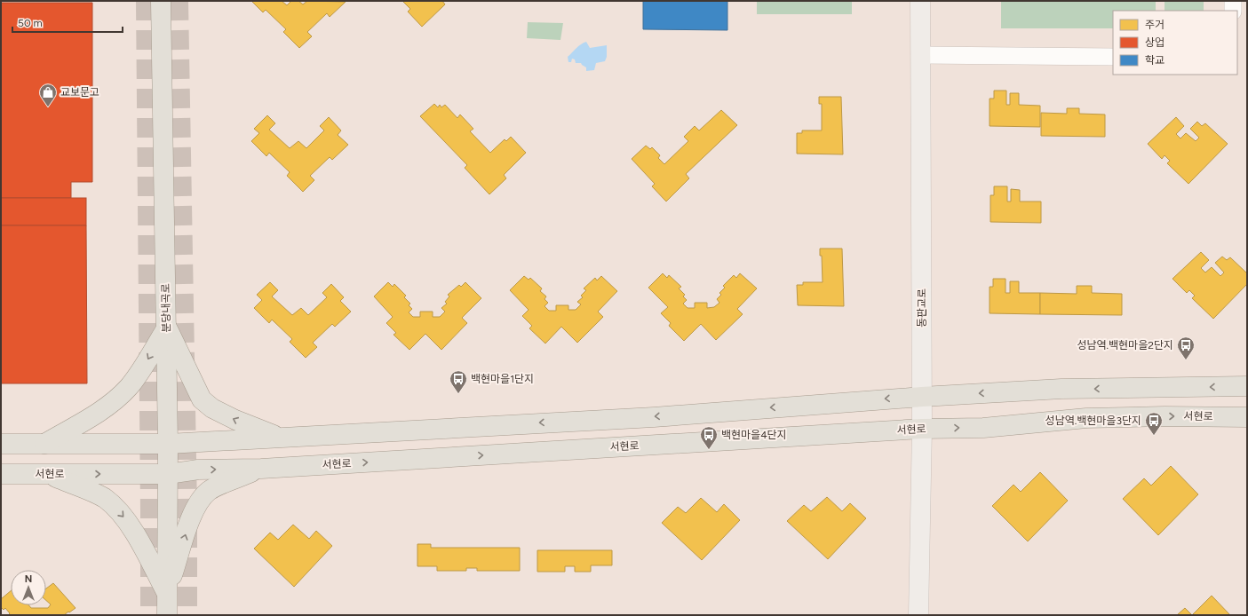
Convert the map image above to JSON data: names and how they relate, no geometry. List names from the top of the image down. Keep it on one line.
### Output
{"streets":{"main road":["분당내곡로","동판교로","서현로"]},"crossings":[["분당내곡로","서현로"],["동판교로","서현로"]],"places":{"shop":["교보문고"],"bus stop":["성남역.백현마을2단지","백현마을1단지","성남역.백현마을3단지","백현마을4단지"]},"legend":["주거","상업","학교"],"scale_bar":"50 m","north":"top"}
